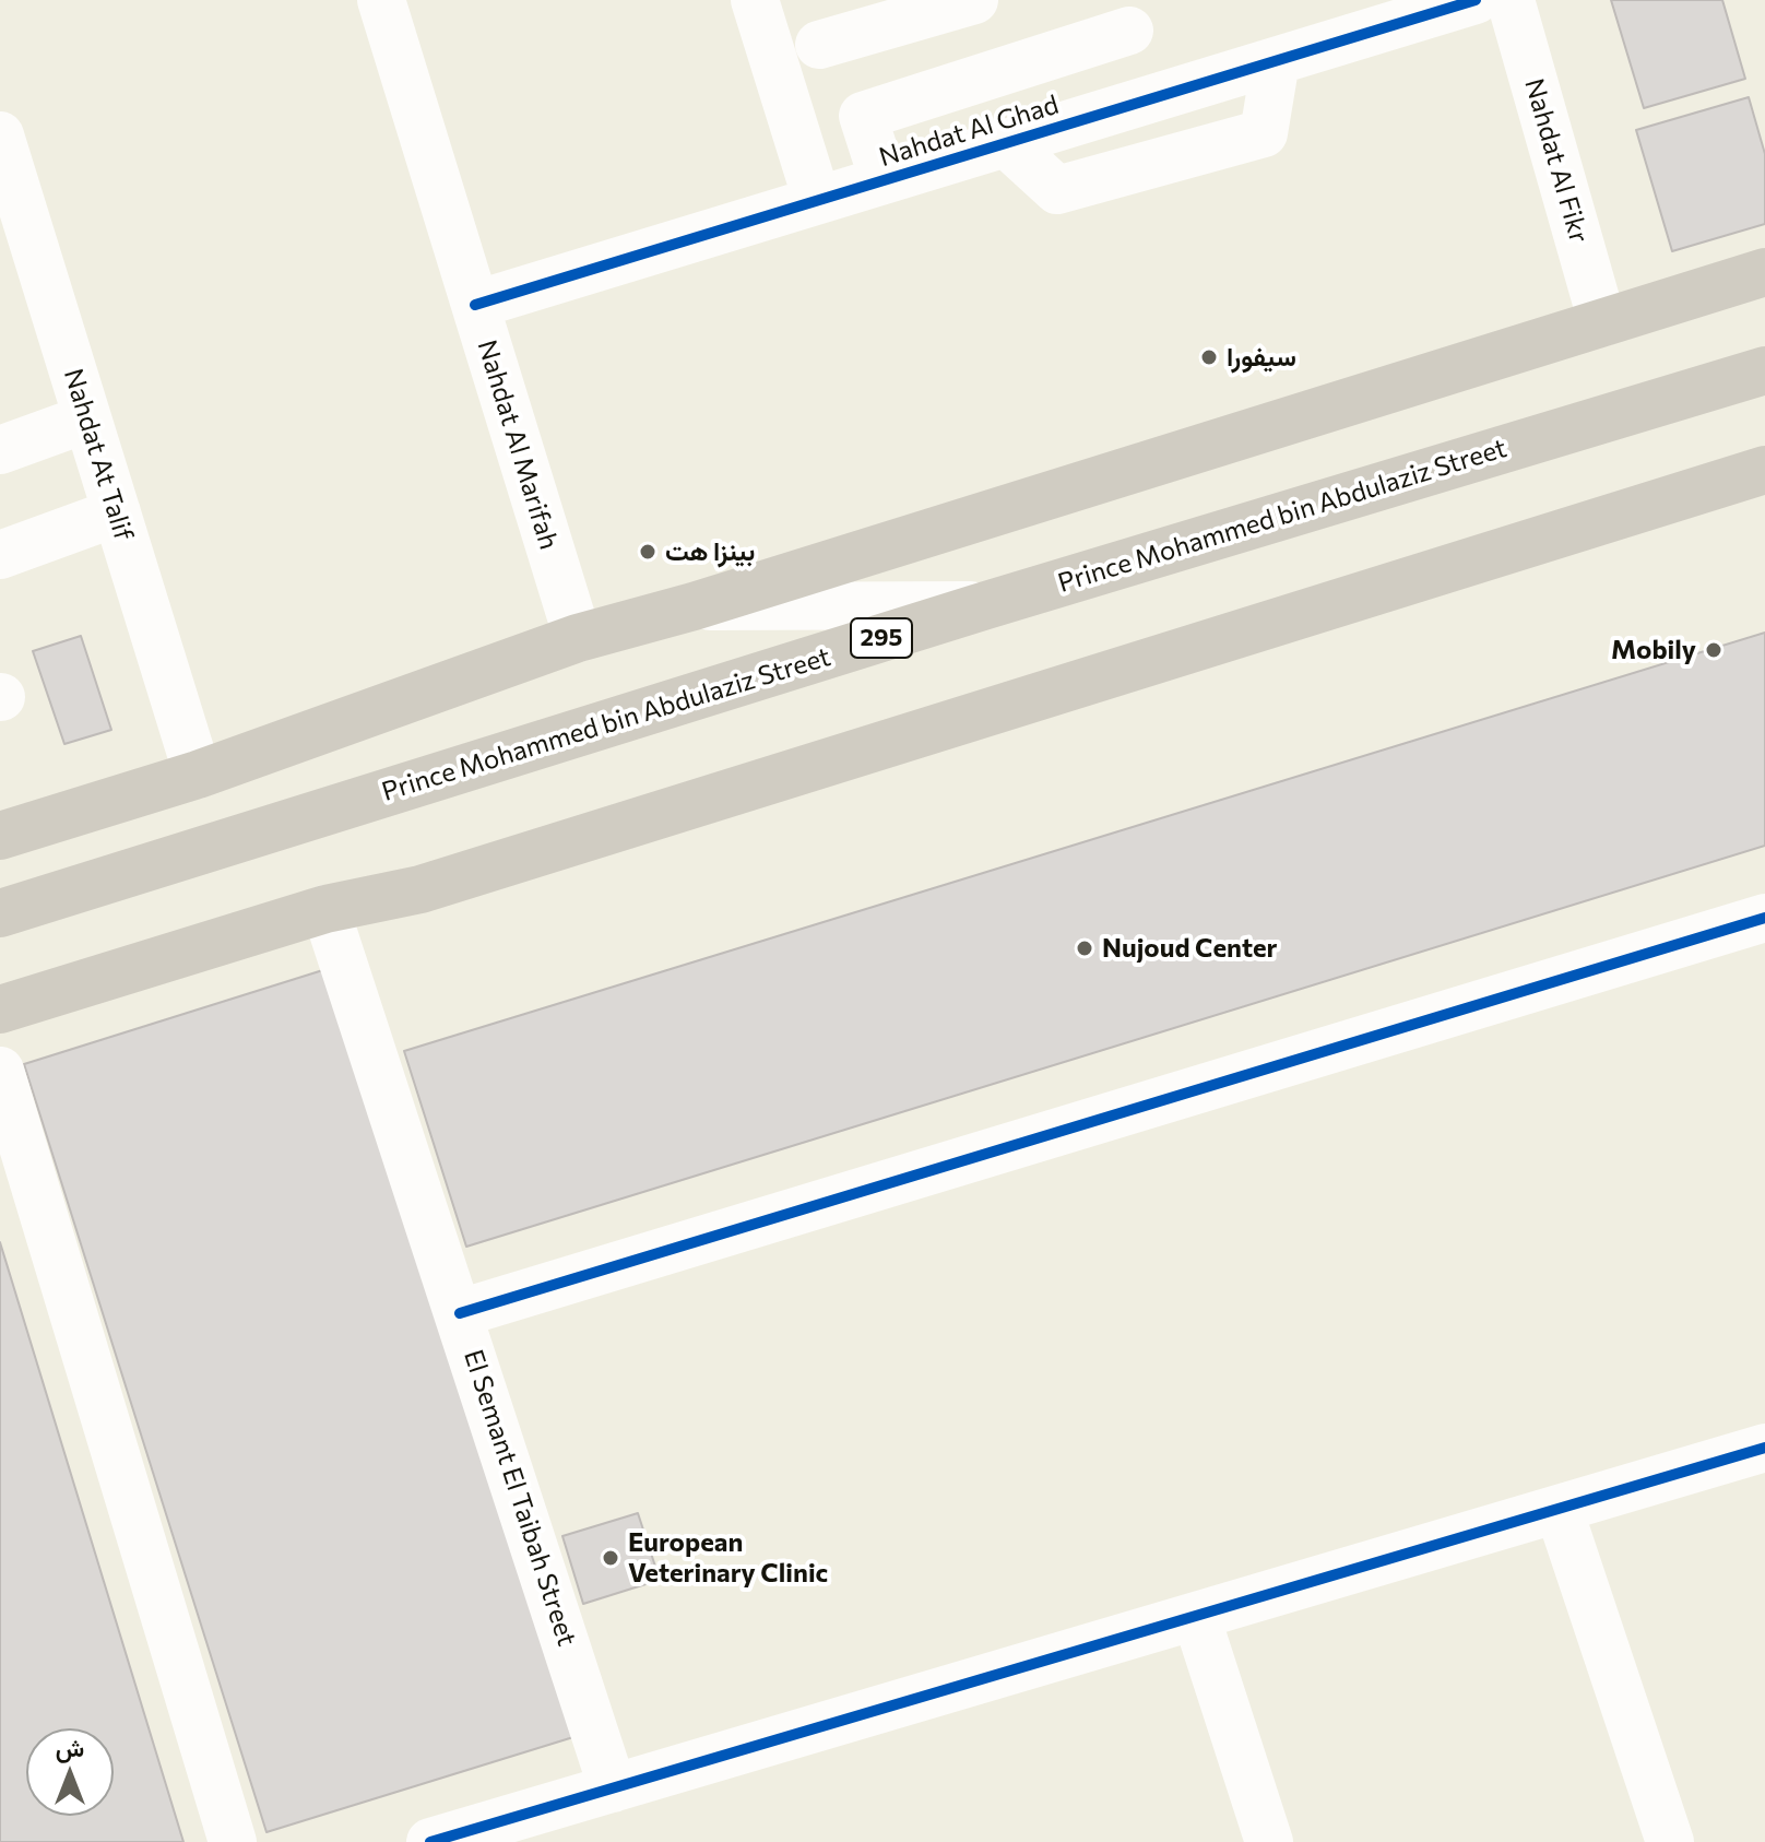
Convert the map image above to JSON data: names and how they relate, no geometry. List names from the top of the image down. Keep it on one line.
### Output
{"streets":{"main road":["Prince Mohammed bin Abdulaziz Street","295"],"street":["Nahdat Al Ghad","Nahdat Al Fikr","Nahdat Al Marifah","Nahdat At Talif","El Semant El Taibah Street"]},"crossings":[["Nahdat Al Ghad","Nahdat Al Marifah"]],"places":["سيفورا","بينزا هت","Mobily","Nujoud Center","European Veterinary Clinic"],"north":"top"}
